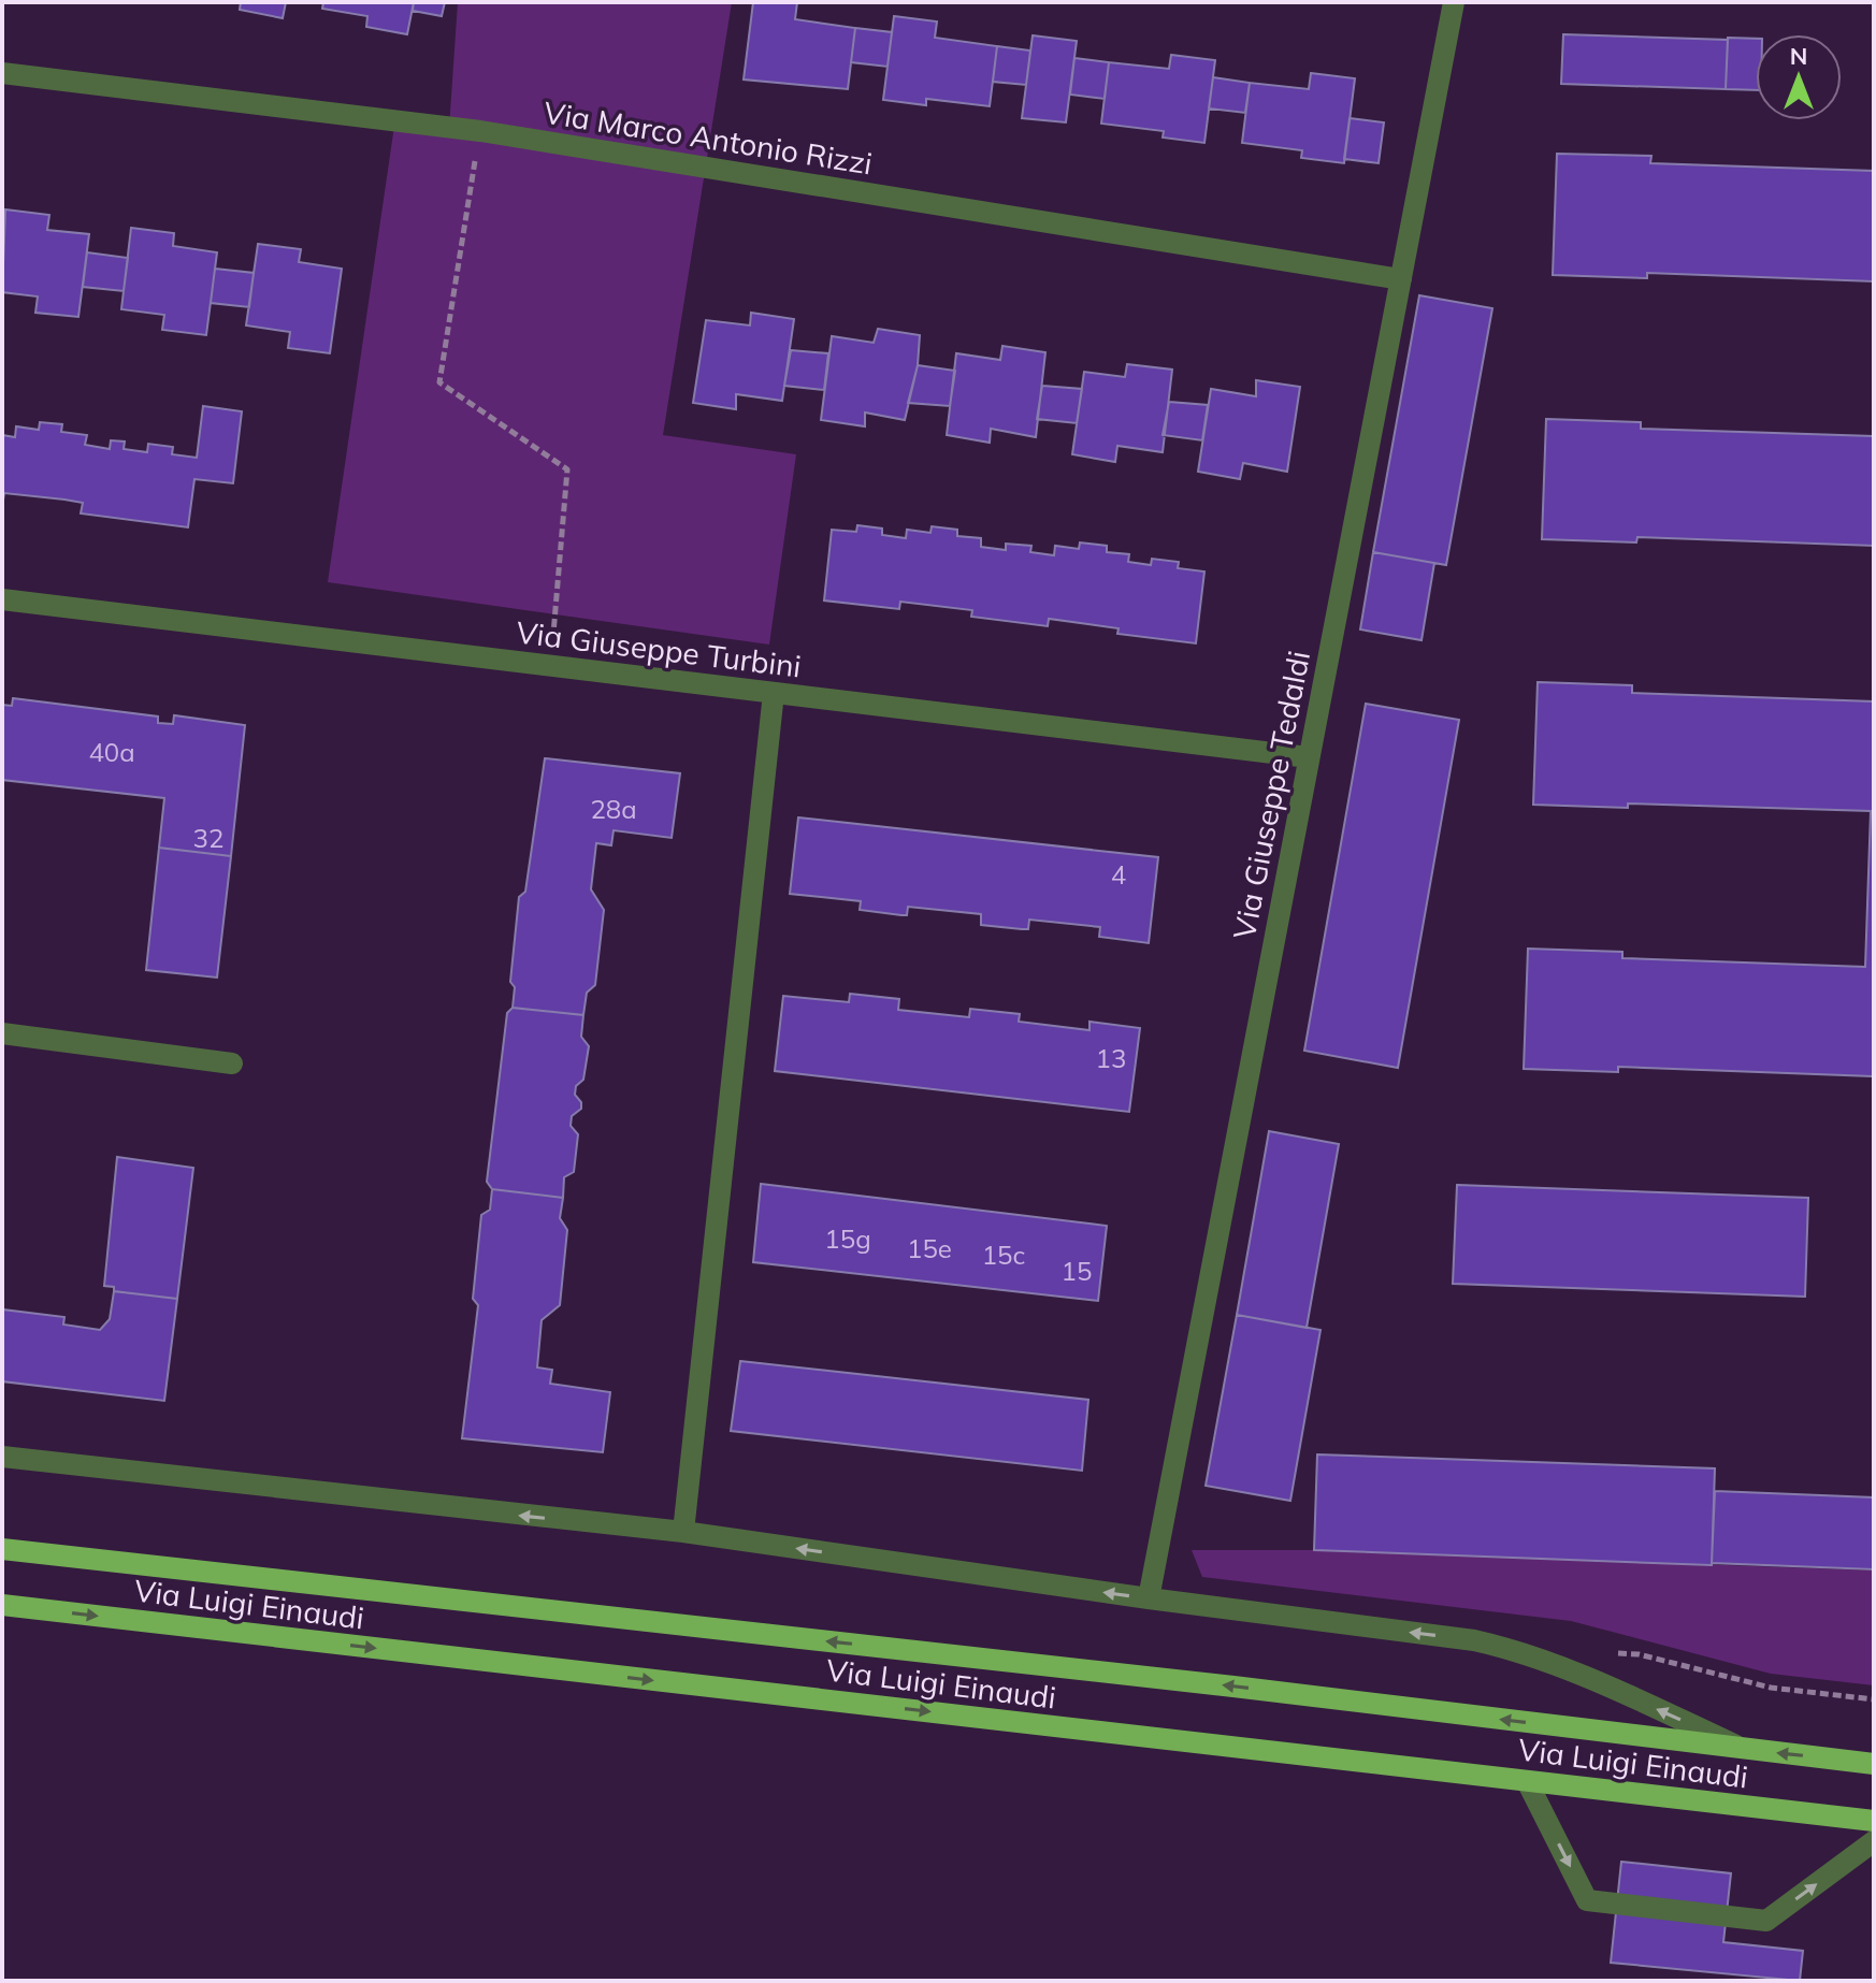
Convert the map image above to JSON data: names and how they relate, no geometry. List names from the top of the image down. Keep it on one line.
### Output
{"streets":{"main road":["Via Luigi Einaudi"],"street":["Via Marco Antonio Rizzi","Via Giuseppe Turbini","Via Giuseppe Tedaldi"]},"crossings":[["Via Marco Antonio Rizzi","Via Giuseppe Tedaldi"],["Via Giuseppe Turbini","Via Giuseppe Tedaldi"],["Via Giuseppe Tedaldi","Via Luigi Einaudi"]],"house_numbers":["40a","28a","32","4","13","15g","15e","15c","15"],"north":"top"}
